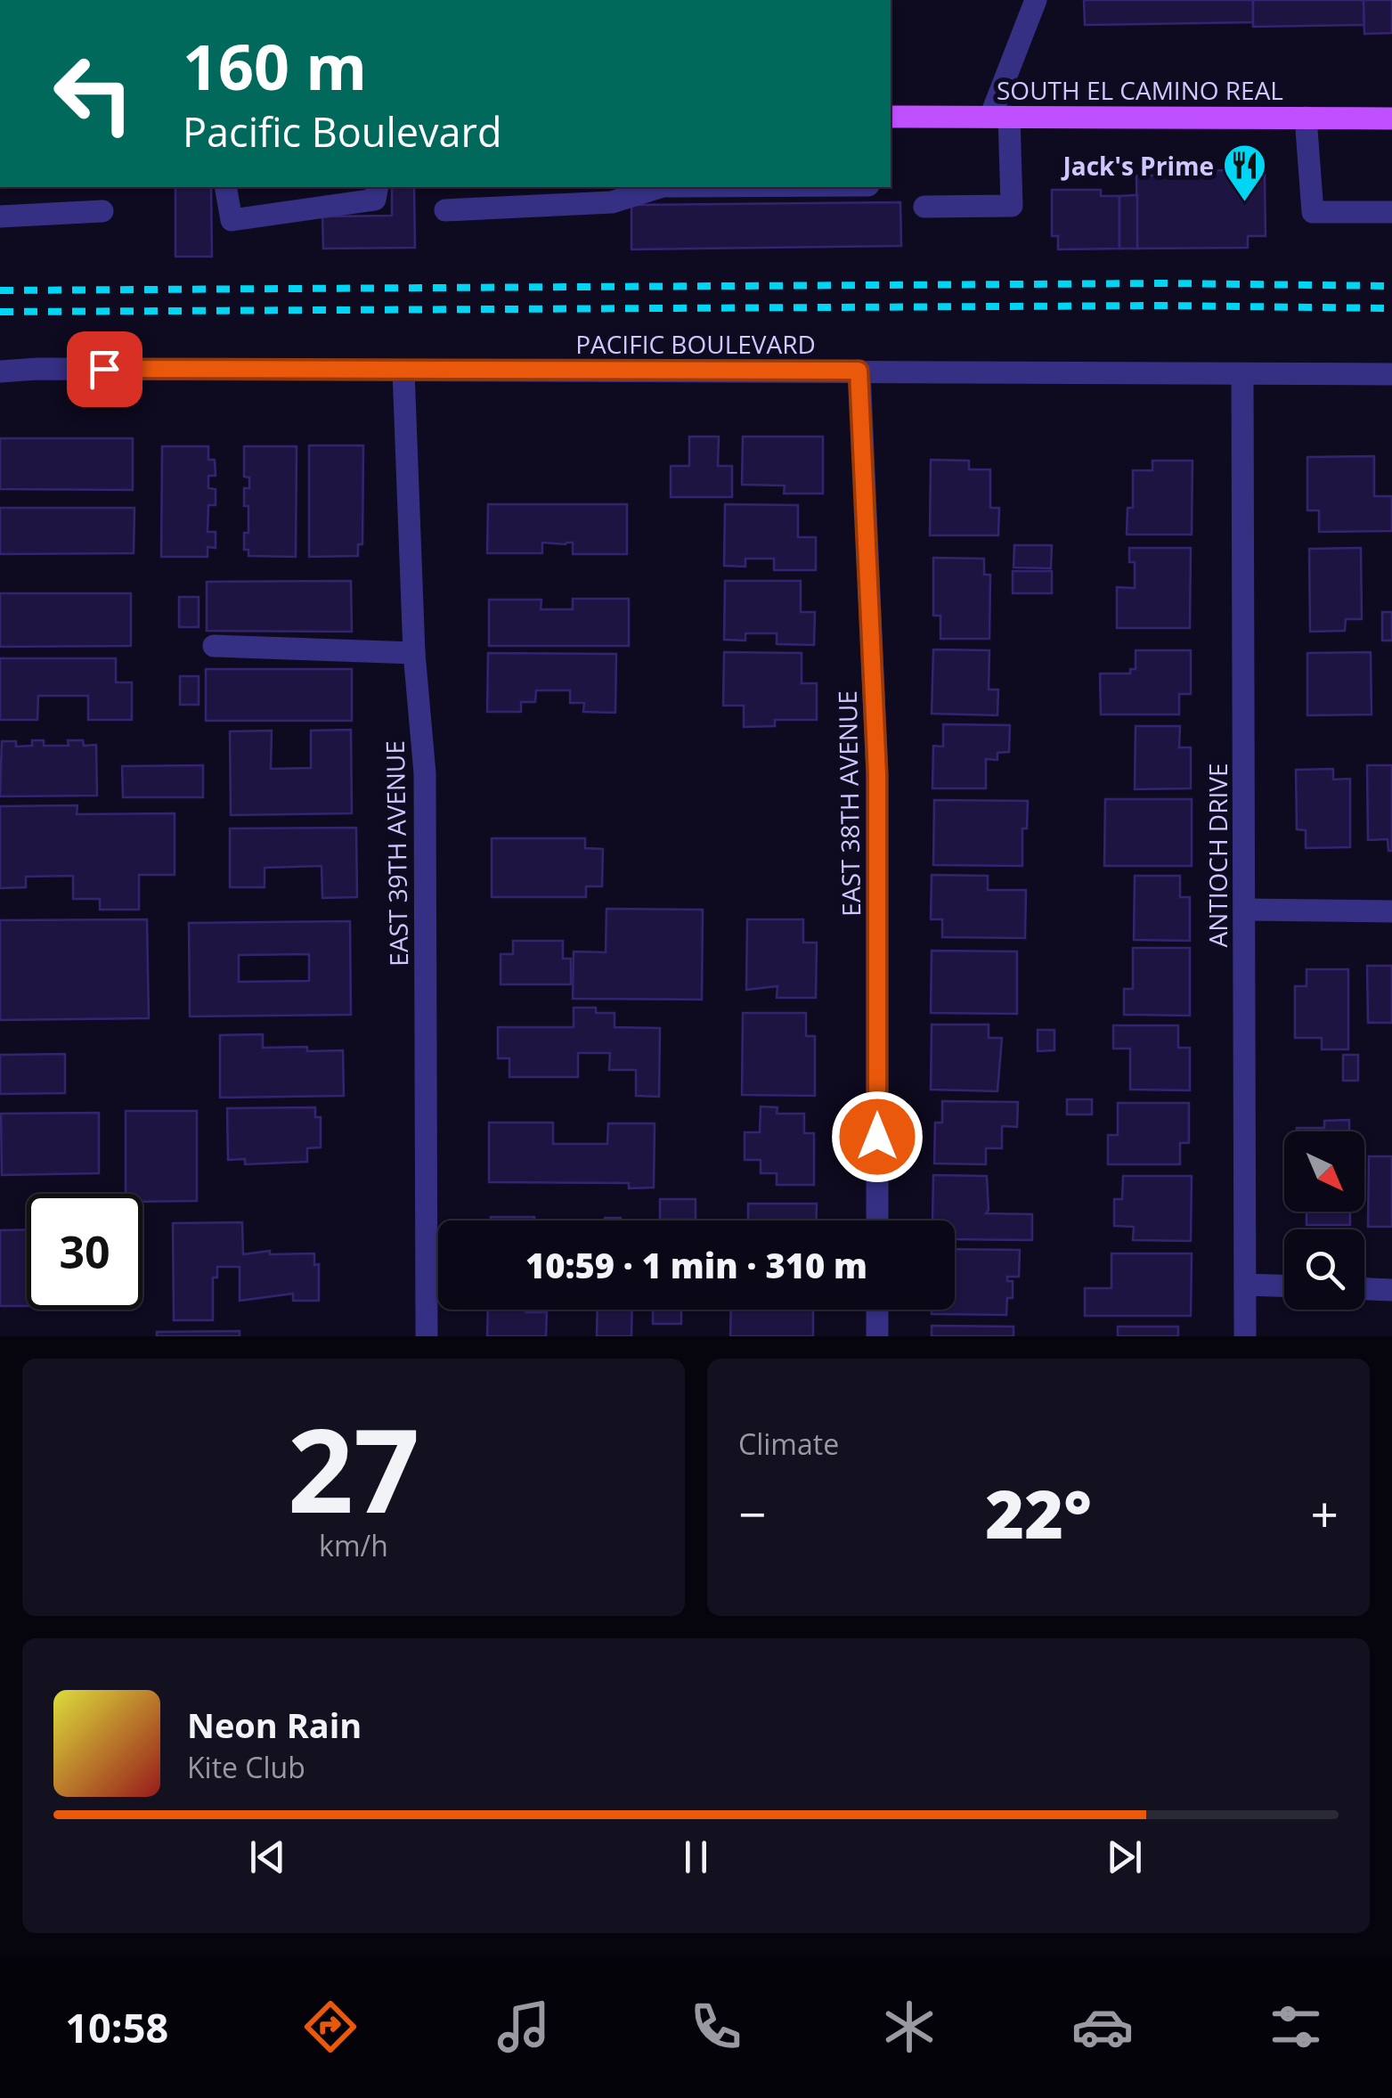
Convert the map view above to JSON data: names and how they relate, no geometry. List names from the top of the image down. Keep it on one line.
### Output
{"streets":{"main road":["SOUTH EL CAMINO REAL"],"street":["PACIFIC BOULEVARD","EAST 38TH AVENUE","EAST 39TH AVENUE","ANTIOCH DRIVE"]},"crossings":[["PACIFIC BOULEVARD","EAST 38TH AVENUE"],["PACIFIC BOULEVARD","EAST 39TH AVENUE"],["PACIFIC BOULEVARD","ANTIOCH DRIVE"]],"places":{"restaurant":["Jack's Prime"]},"north":"bottom right","page":{"turn":["160 m","Pacific Boulevard"],"limit":"30","trip":"10:59 · 1 min · 310 m","tile":[["27","km/h"],"Climate"],"heat":["−","22°","+"],"song":["Neon Rain","Kite Club"],"tabs":"10:58"}}
